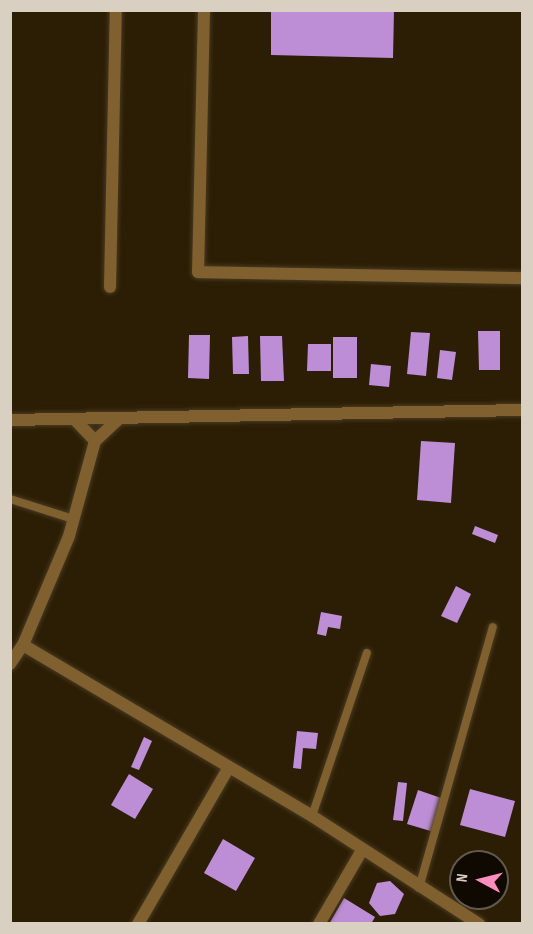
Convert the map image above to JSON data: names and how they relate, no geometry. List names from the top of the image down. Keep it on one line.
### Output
{"north":"left"}
